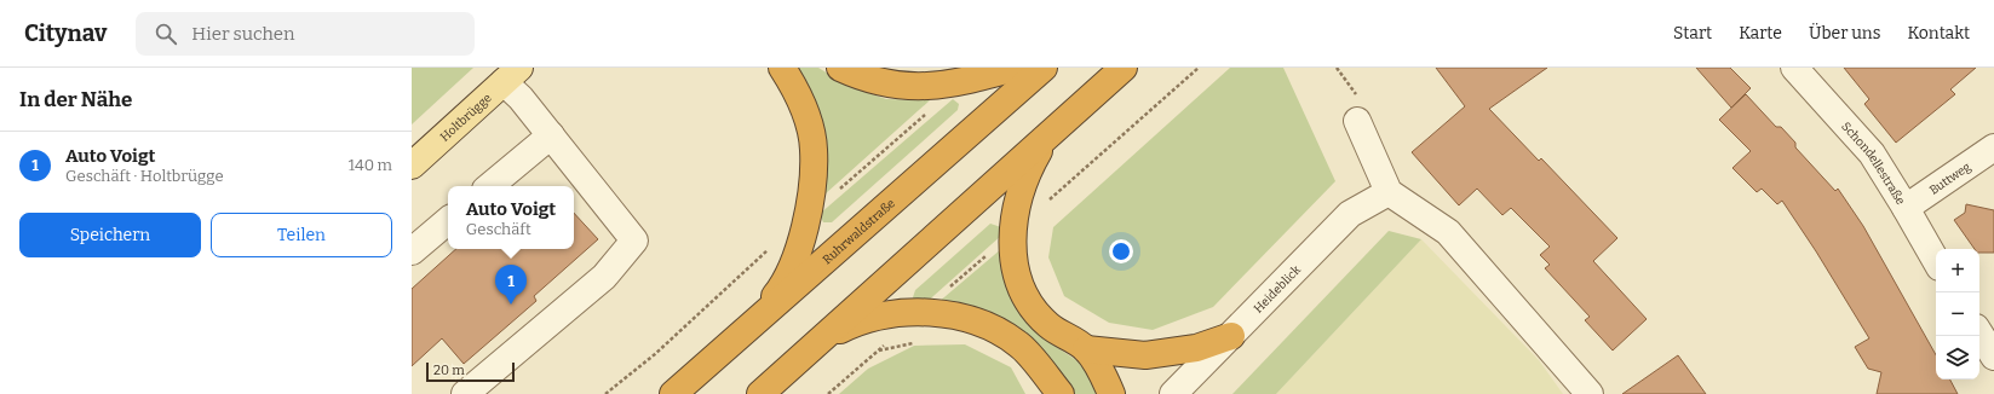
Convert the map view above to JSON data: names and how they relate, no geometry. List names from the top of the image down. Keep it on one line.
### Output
{"streets":{"highway":["Ruhrwaldstraße"],"main road":["Holtbrügge"],"street":["Schondellestraße","Buttweg","Heideblick"]},"crossings":[["Schondellestraße","Buttweg"]],"scale_bar":"20 m","page":{"header":"Citynav","search":"Hier suchen","nav":["Start","Karte","Über uns","Kontakt"],"heading":"In der Nähe","list":[{"mark":"1","name":"Auto Voigt","note":"Geschäft · Holtbrügge","value":"140 m"}],"popup":["Auto Voigt","Geschäft"],"buttons":["Speichern","Teilen"],"map_buttons":["+","−"],"pins":"1","scale":"20 m"}}
